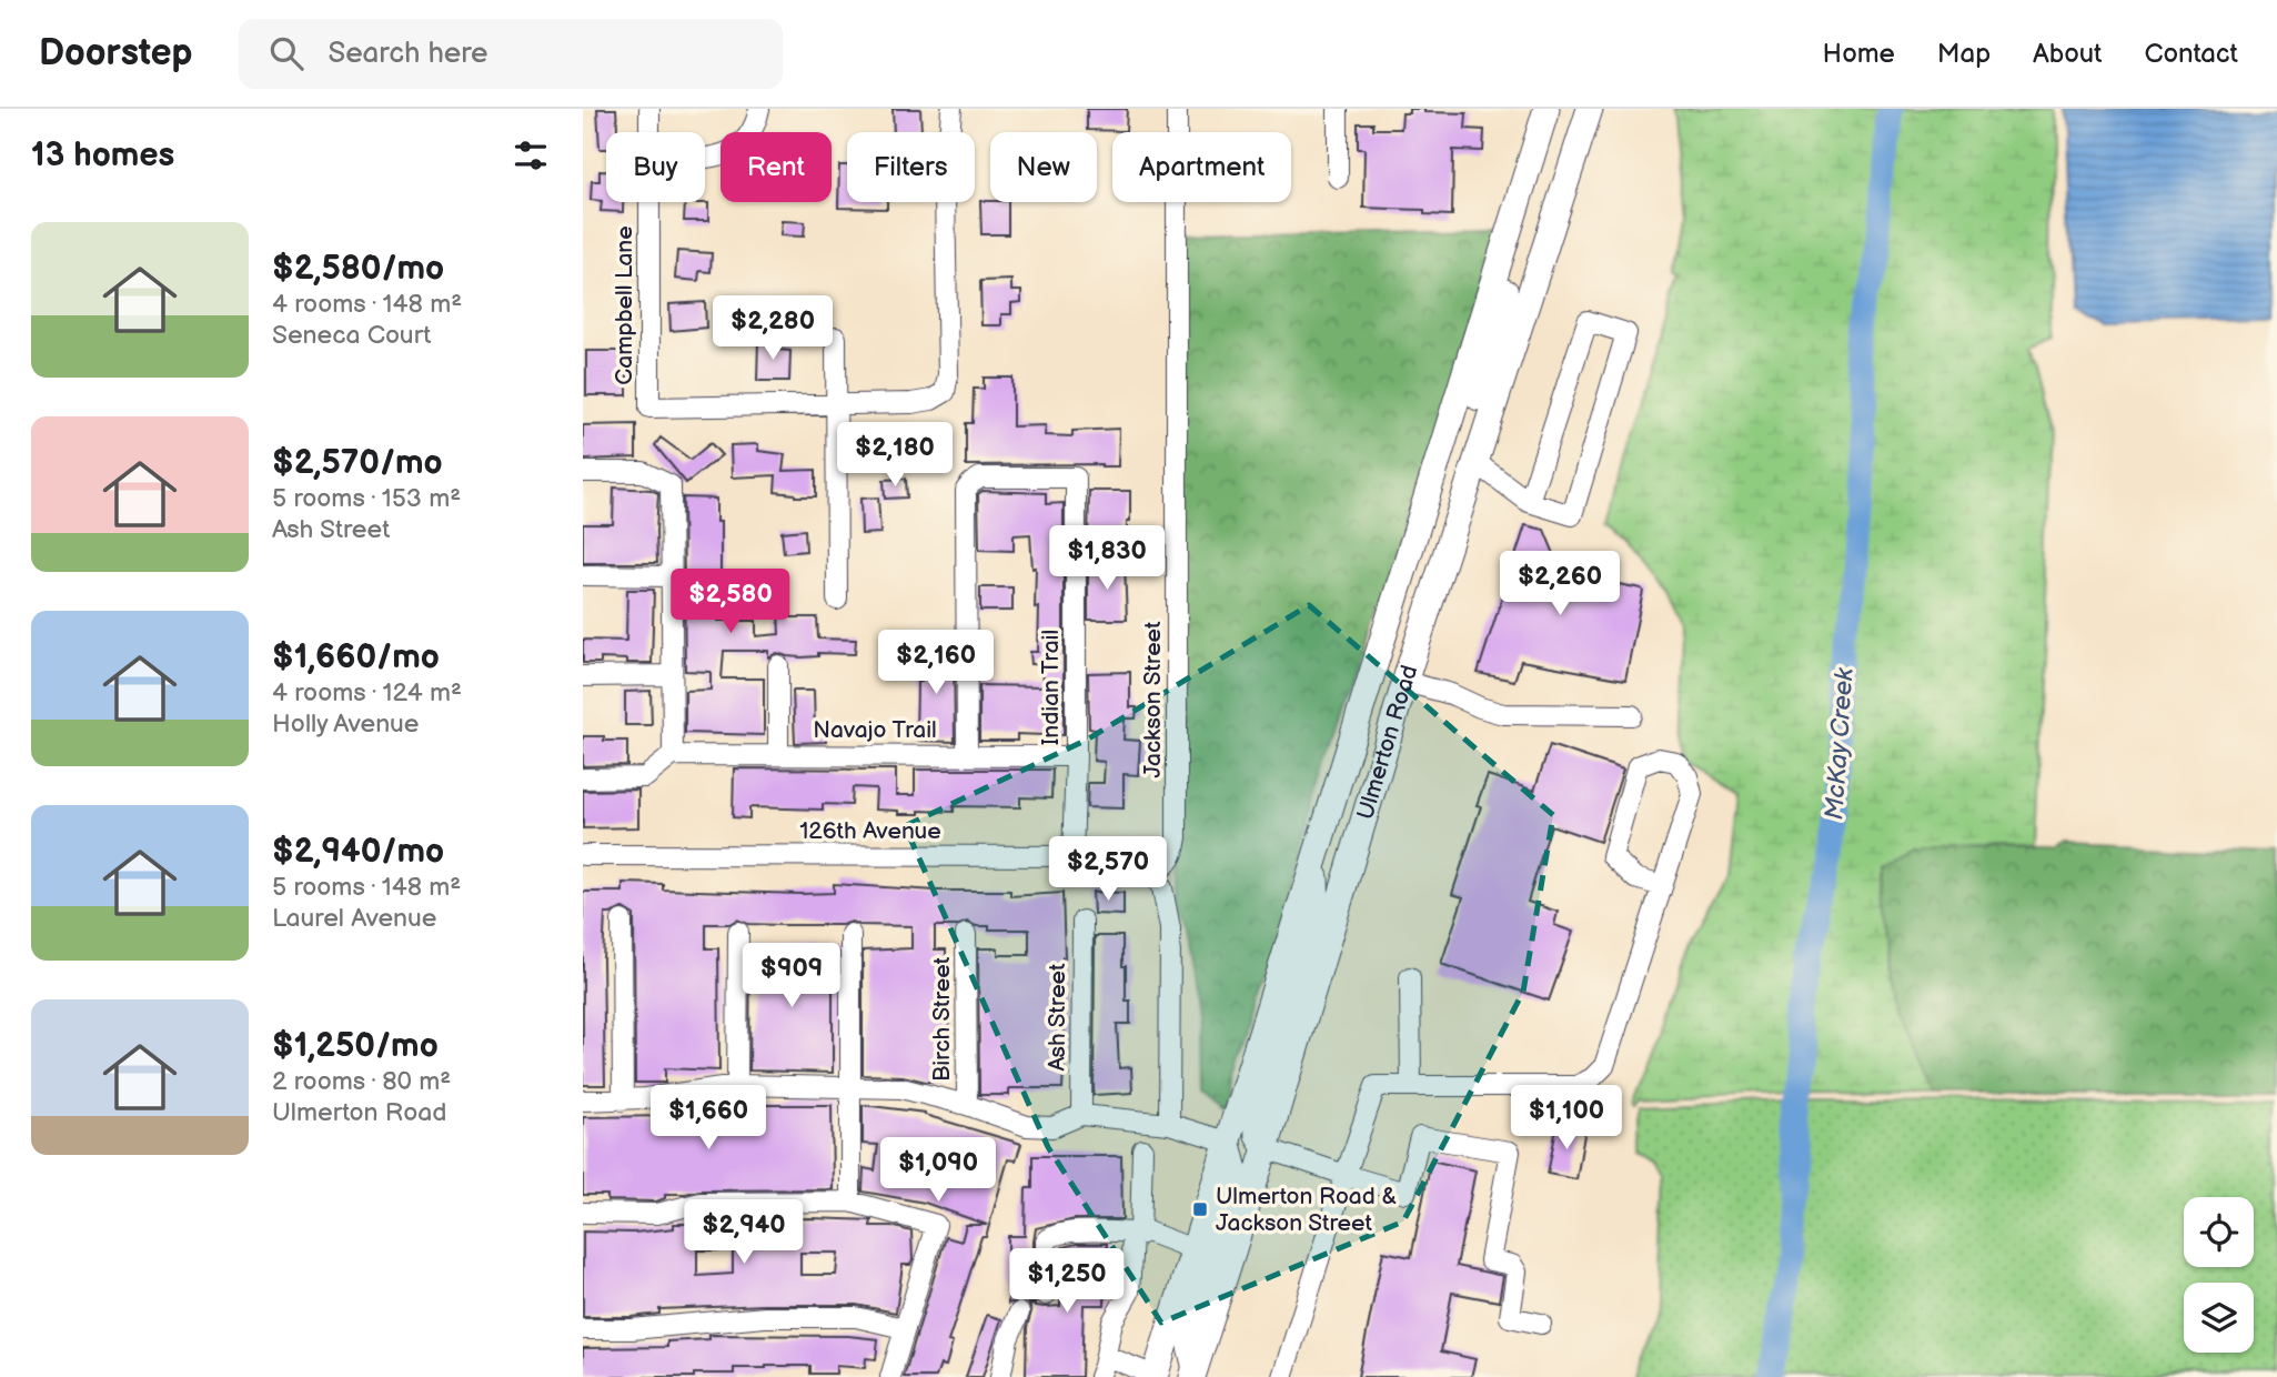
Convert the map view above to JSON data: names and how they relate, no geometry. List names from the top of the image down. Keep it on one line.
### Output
{"streets":{"main road":["Ulmerton Road"],"street":["Campbell Lane","Indian Trail","Jackson Street","Navajo Trail","126th Avenue","Ash Street","Birch Street"]},"crossings":[["Indian Trail","Navajo Trail"],["Indian Trail","126th Avenue"],["Jackson Street","126th Avenue"]],"water":["McKay Creek"],"places":{"transit":["Ulmerton Road & Jackson Street"]},"page":{"header":"Doorstep","search":"Search here","nav":["Home","Map","About","Contact"],"heading":"13 homes","chip":["Buy","Rent","Filters","New","Apartment"],"list":[{"name":"$2,580/mo","note":"4 rooms · 148 m² · Seneca Court"},{"name":"$2,570/mo","note":"5 rooms · 153 m² · Ash Street"},{"name":"$1,660/mo","note":"4 rooms · 124 m² · Holly Avenue"},{"name":"$2,940/mo","note":"5 rooms · 148 m² · Laurel Avenue"},{"name":"$1,250/mo","note":"2 rooms · 80 m² · Ulmerton Road"}],"price":["$2,280","$2,180","$1,830","$2,260","$2,580","$2,160","$2,570","$909","$1,660","$1,100","$1,090","$2,940","$1,250"]}}
